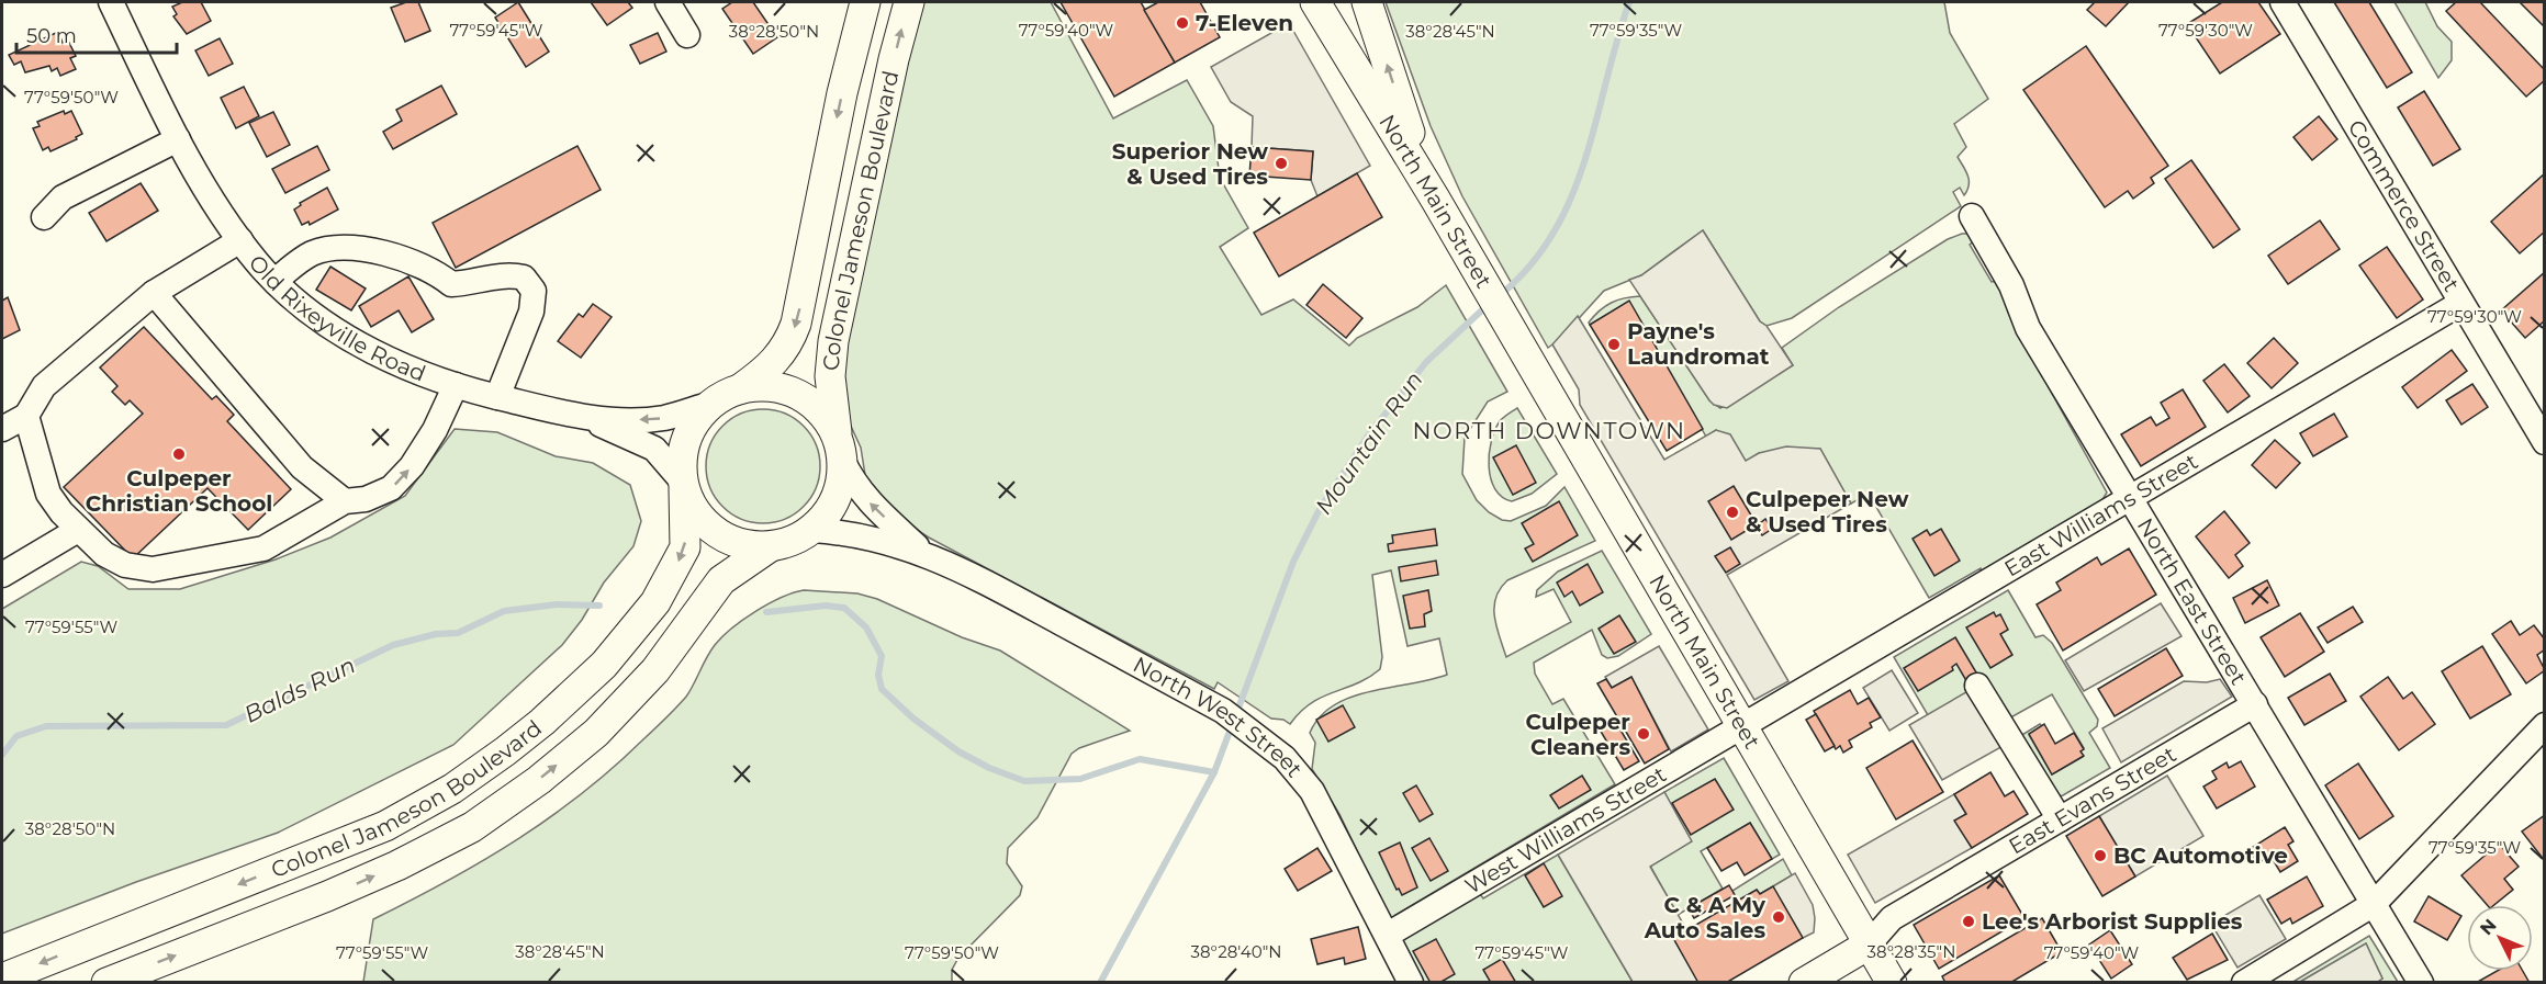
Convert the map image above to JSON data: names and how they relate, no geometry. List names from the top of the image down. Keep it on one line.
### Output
{"streets":{"main road":["North Main Street","Colonel Jameson Boulevard"],"street":["Commerce Street","Old Rixeyville Road","East Williams Street","North East Street","North West Street","East Evans Street","West Williams Street"]},"crossings":[["North Main Street","East Williams Street"],["North Main Street","East Evans Street"],["North Main Street","West Williams Street"],["Commerce Street","East Williams Street"],["Colonel Jameson Boulevard","Old Rixeyville Road"],["Colonel Jameson Boulevard","North West Street"],["Old Rixeyville Road","North West Street"],["East Williams Street","North East Street"],["East Williams Street","West Williams Street"],["North East Street","East Evans Street"],["North West Street","West Williams Street"]],"districts":["NORTH DOWNTOWN"],"water":["Mountain Run","Balds Run"],"places":["7-Eleven","Superior New & Used Tires","Payne's Laundromat","Culpeper Christian School","Culpeper New & Used Tires","Culpeper Cleaners","BC Automotive","C & A My Auto Sales","Lee's Arborist Supplies"],"scale_bar":"50 m","north":"top left","coordinates":["77°59'45\"W","77°59'40\"W","77°59'35\"W","77°59'30\"W","38°28'50\"N","38°28'45\"N","77°59'50\"W","77°59'55\"W","38°28'40\"N","38°28'35\"N"]}
